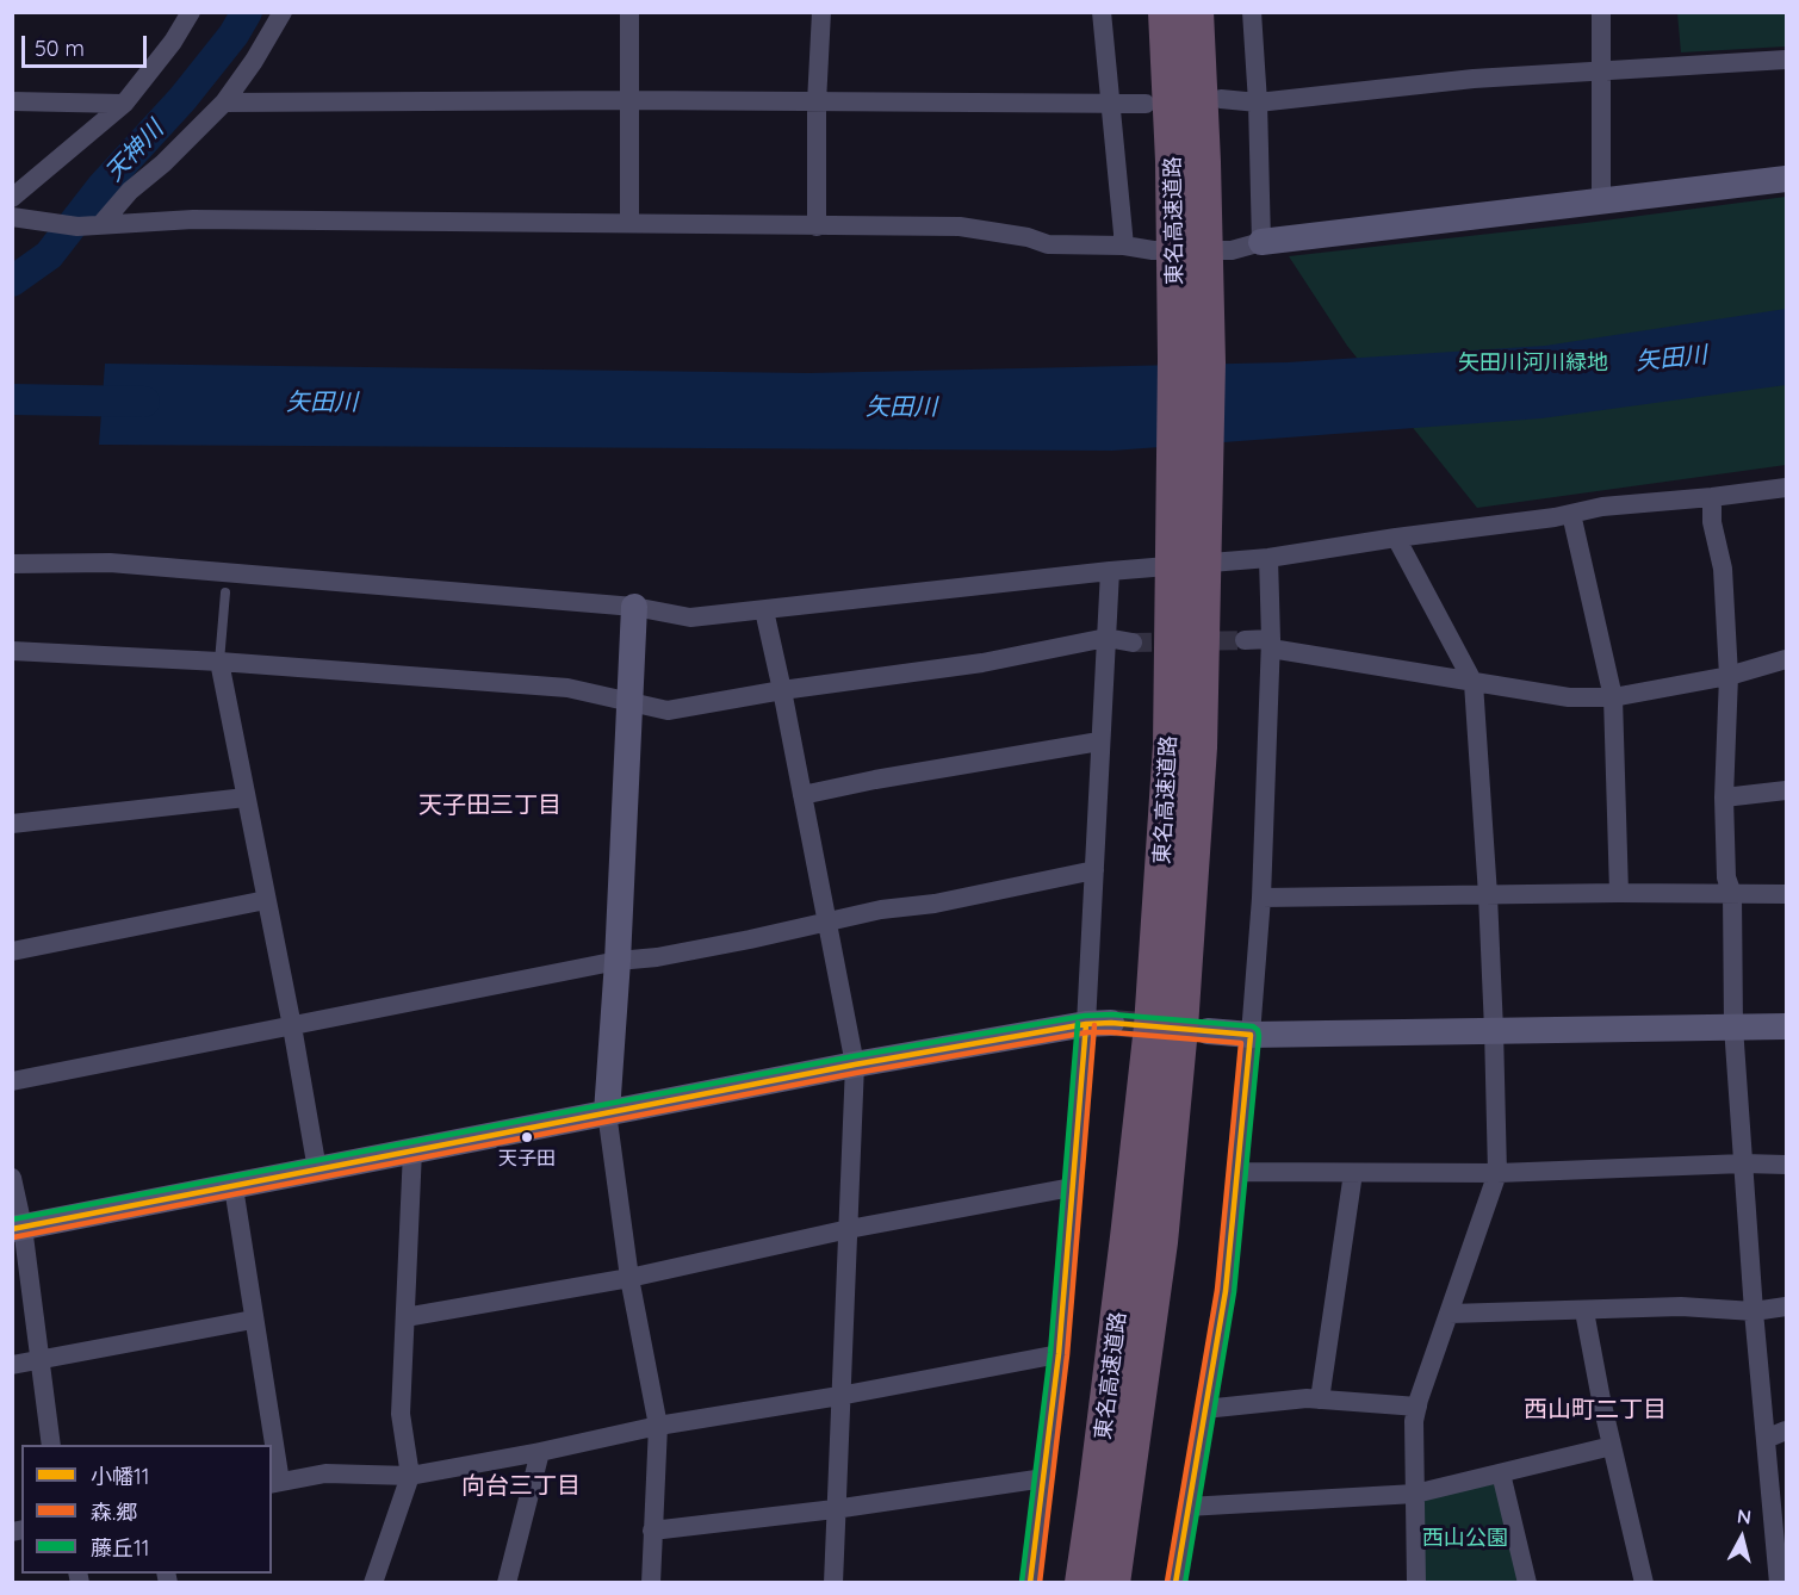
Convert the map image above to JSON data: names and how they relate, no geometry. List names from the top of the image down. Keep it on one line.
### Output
{"streets":{"highway":["東名高速道路"]},"districts":["天子田三丁目","西山町二丁目","向台三丁目"],"water":["天神川","矢田川"],"parks":["矢田川河川緑地","西山公園"],"places":["天子田"],"lines":["transit line 藤丘11","transit line 小幡11","transit line 森.郷"],"legend":["小幡11","森.郷","藤丘11"],"scale_bar":"50 m","north":"top"}
